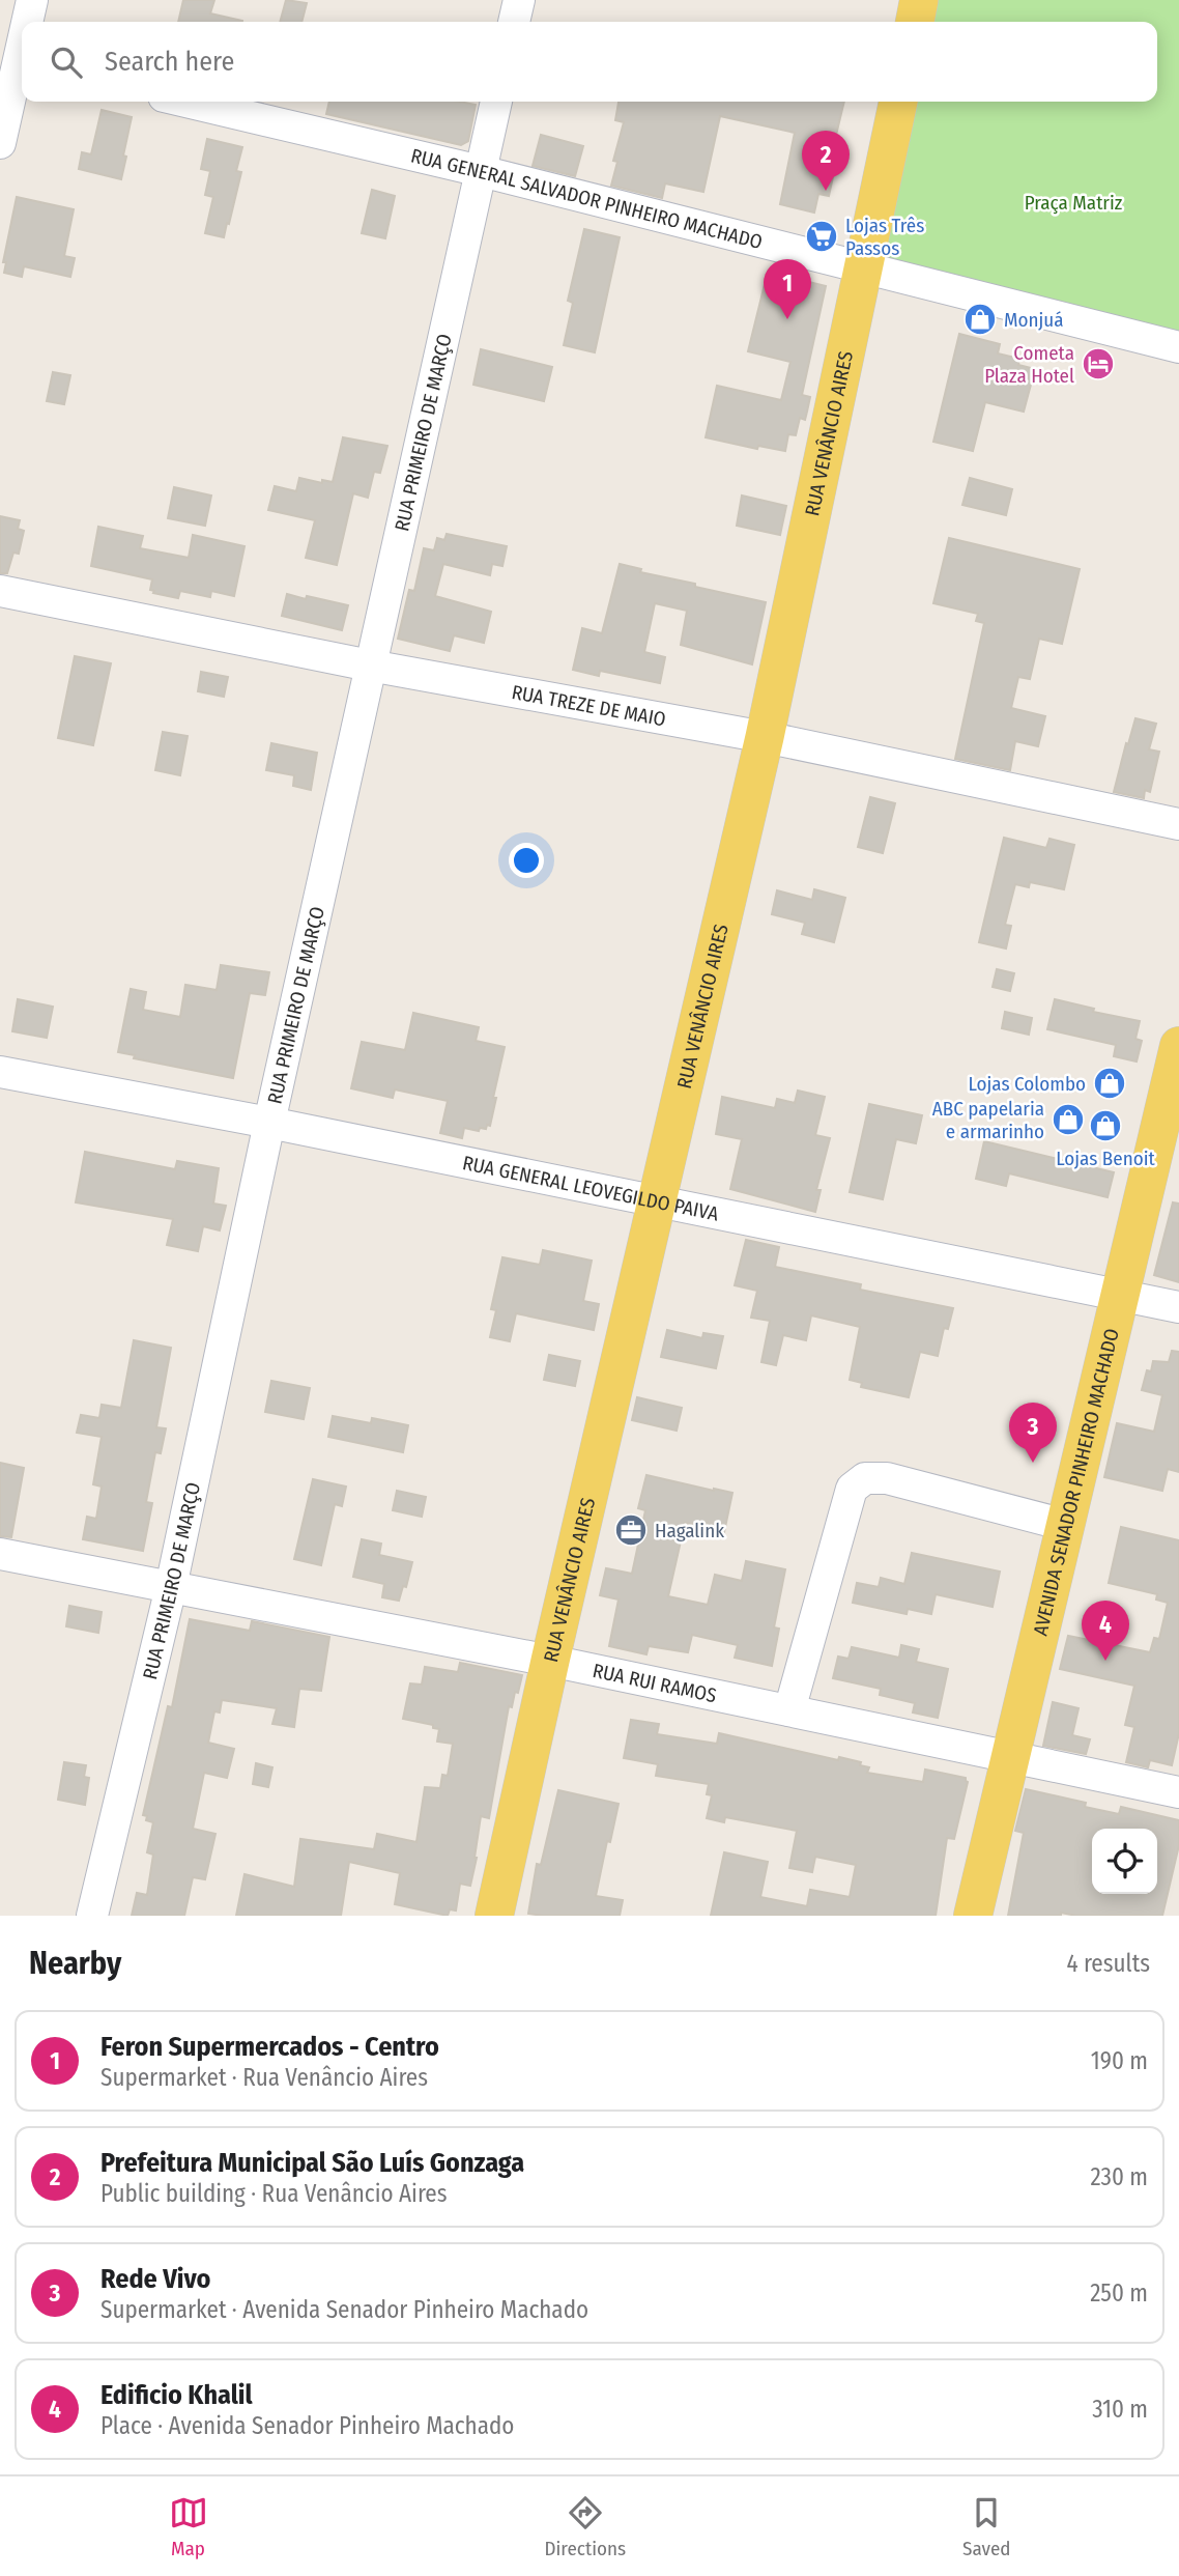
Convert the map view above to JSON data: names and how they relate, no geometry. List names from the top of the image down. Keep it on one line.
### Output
{"streets":{"main road":["RUA VENÂNCIO AIRES","AVENIDA SENADOR PINHEIRO MACHADO"],"street":["RUA GENERAL SALVADOR PINHEIRO MACHADO","RUA PRIMEIRO DE MARÇO","RUA TREZE DE MAIO","RUA GENERAL LEOVEGILDO PAIVA","RUA RUI RAMOS"]},"crossings":[["RUA GENERAL SALVADOR PINHEIRO MACHADO","RUA PRIMEIRO DE MARÇO"],["RUA GENERAL SALVADOR PINHEIRO MACHADO","RUA VENÂNCIO AIRES"],["RUA PRIMEIRO DE MARÇO","RUA TREZE DE MAIO"],["RUA PRIMEIRO DE MARÇO","RUA GENERAL LEOVEGILDO PAIVA"],["RUA PRIMEIRO DE MARÇO","RUA RUI RAMOS"],["RUA VENÂNCIO AIRES","RUA TREZE DE MAIO"],["RUA VENÂNCIO AIRES","RUA GENERAL LEOVEGILDO PAIVA"],["RUA VENÂNCIO AIRES","RUA RUI RAMOS"],["RUA GENERAL LEOVEGILDO PAIVA","AVENIDA SENADOR PINHEIRO MACHADO"],["AVENIDA SENADOR PINHEIRO MACHADO","RUA RUI RAMOS"]],"parks":["Praça Matriz"],"places":{"supermarket":["Lojas Três Passos"],"shop":["Monjuá","Lojas Colombo","ABC papelaria e armarinho","Lojas Benoit"],"hotel":["Cometa Plaza Hotel"],"office":["Hagalink"]},"page":{"search":"Search here","pins":["2","1","3","4"],"heading":["Nearby","4 results"],"list":[{"mark":"1","name":"Feron Supermercados - Centro","note":"Supermarket · Rua Venâncio Aires","value":"190 m"},{"mark":"2","name":"Prefeitura Municipal São Luís Gonzaga","note":"Public building · Rua Venâncio Aires","value":"230 m"},{"mark":"3","name":"Rede Vivo","note":"Supermarket · Avenida Senador Pinheiro Machado","value":"250 m"},{"mark":"4","name":"Edificio Khalil","note":"Place · Avenida Senador Pinheiro Machado","value":"310 m"}],"nav":["Map","Directions","Saved"]}}
